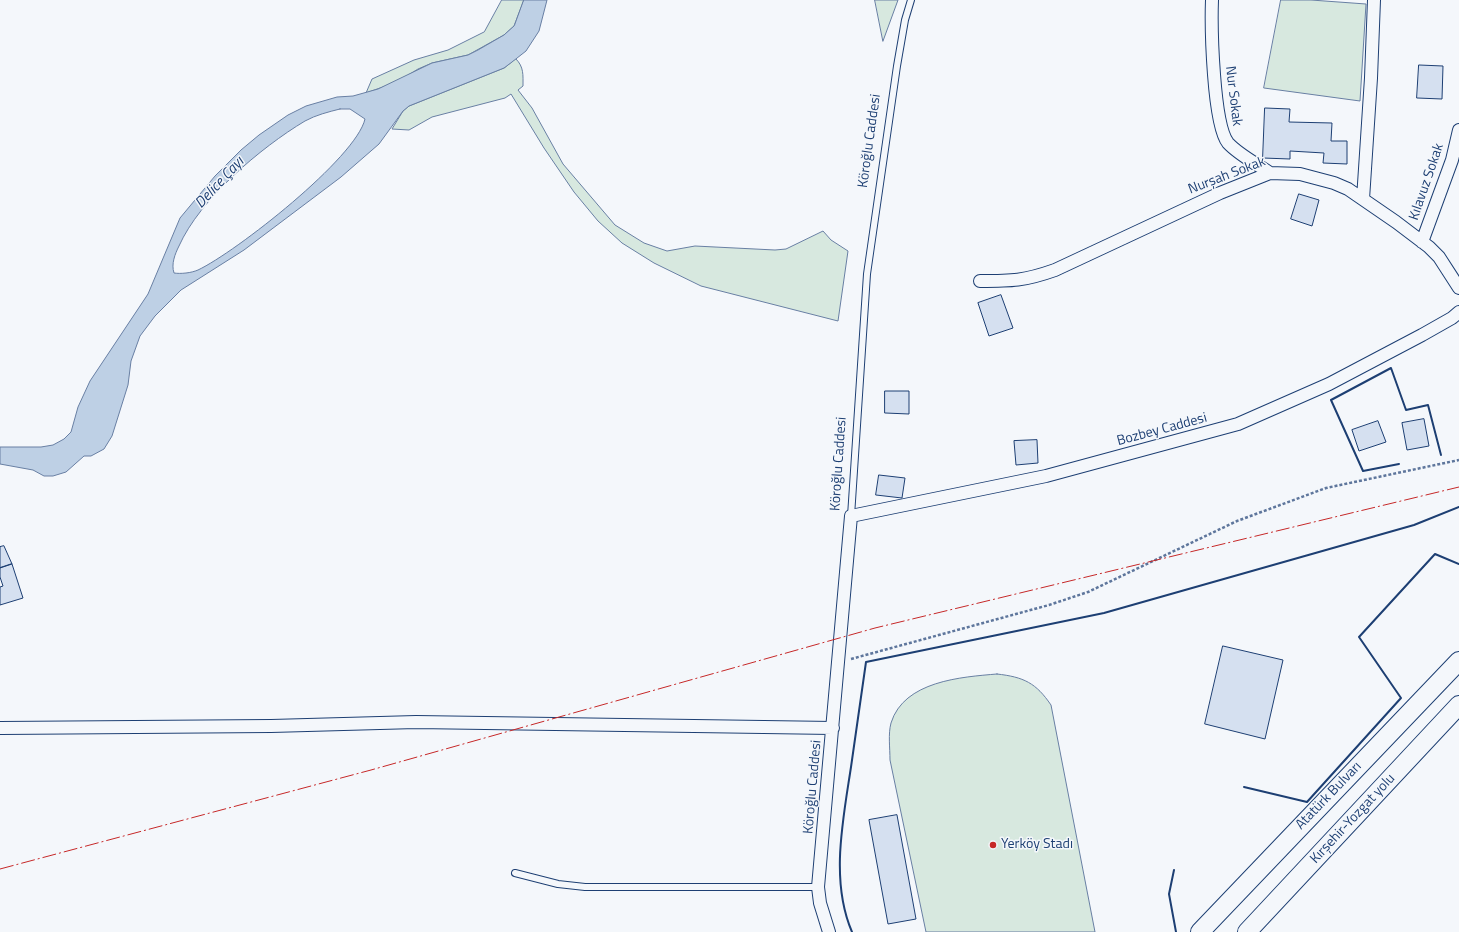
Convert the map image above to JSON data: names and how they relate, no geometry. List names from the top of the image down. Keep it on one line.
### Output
{"streets":{"main road":["Atatürk Bulvarı","Kırşehir-Yozgat yolu"],"street":["Nur Sokak","Köroğlu Caddesi","Nurşah Sokak","Kılavuz Sokak","Bozbey Caddesi"]},"crossings":[["Nur Sokak","Nurşah Sokak"],["Köroğlu Caddesi","Bozbey Caddesi"],["Nurşah Sokak","Kılavuz Sokak"]],"water":["Delice Çayı"],"places":["Yerköy Stadı"]}
